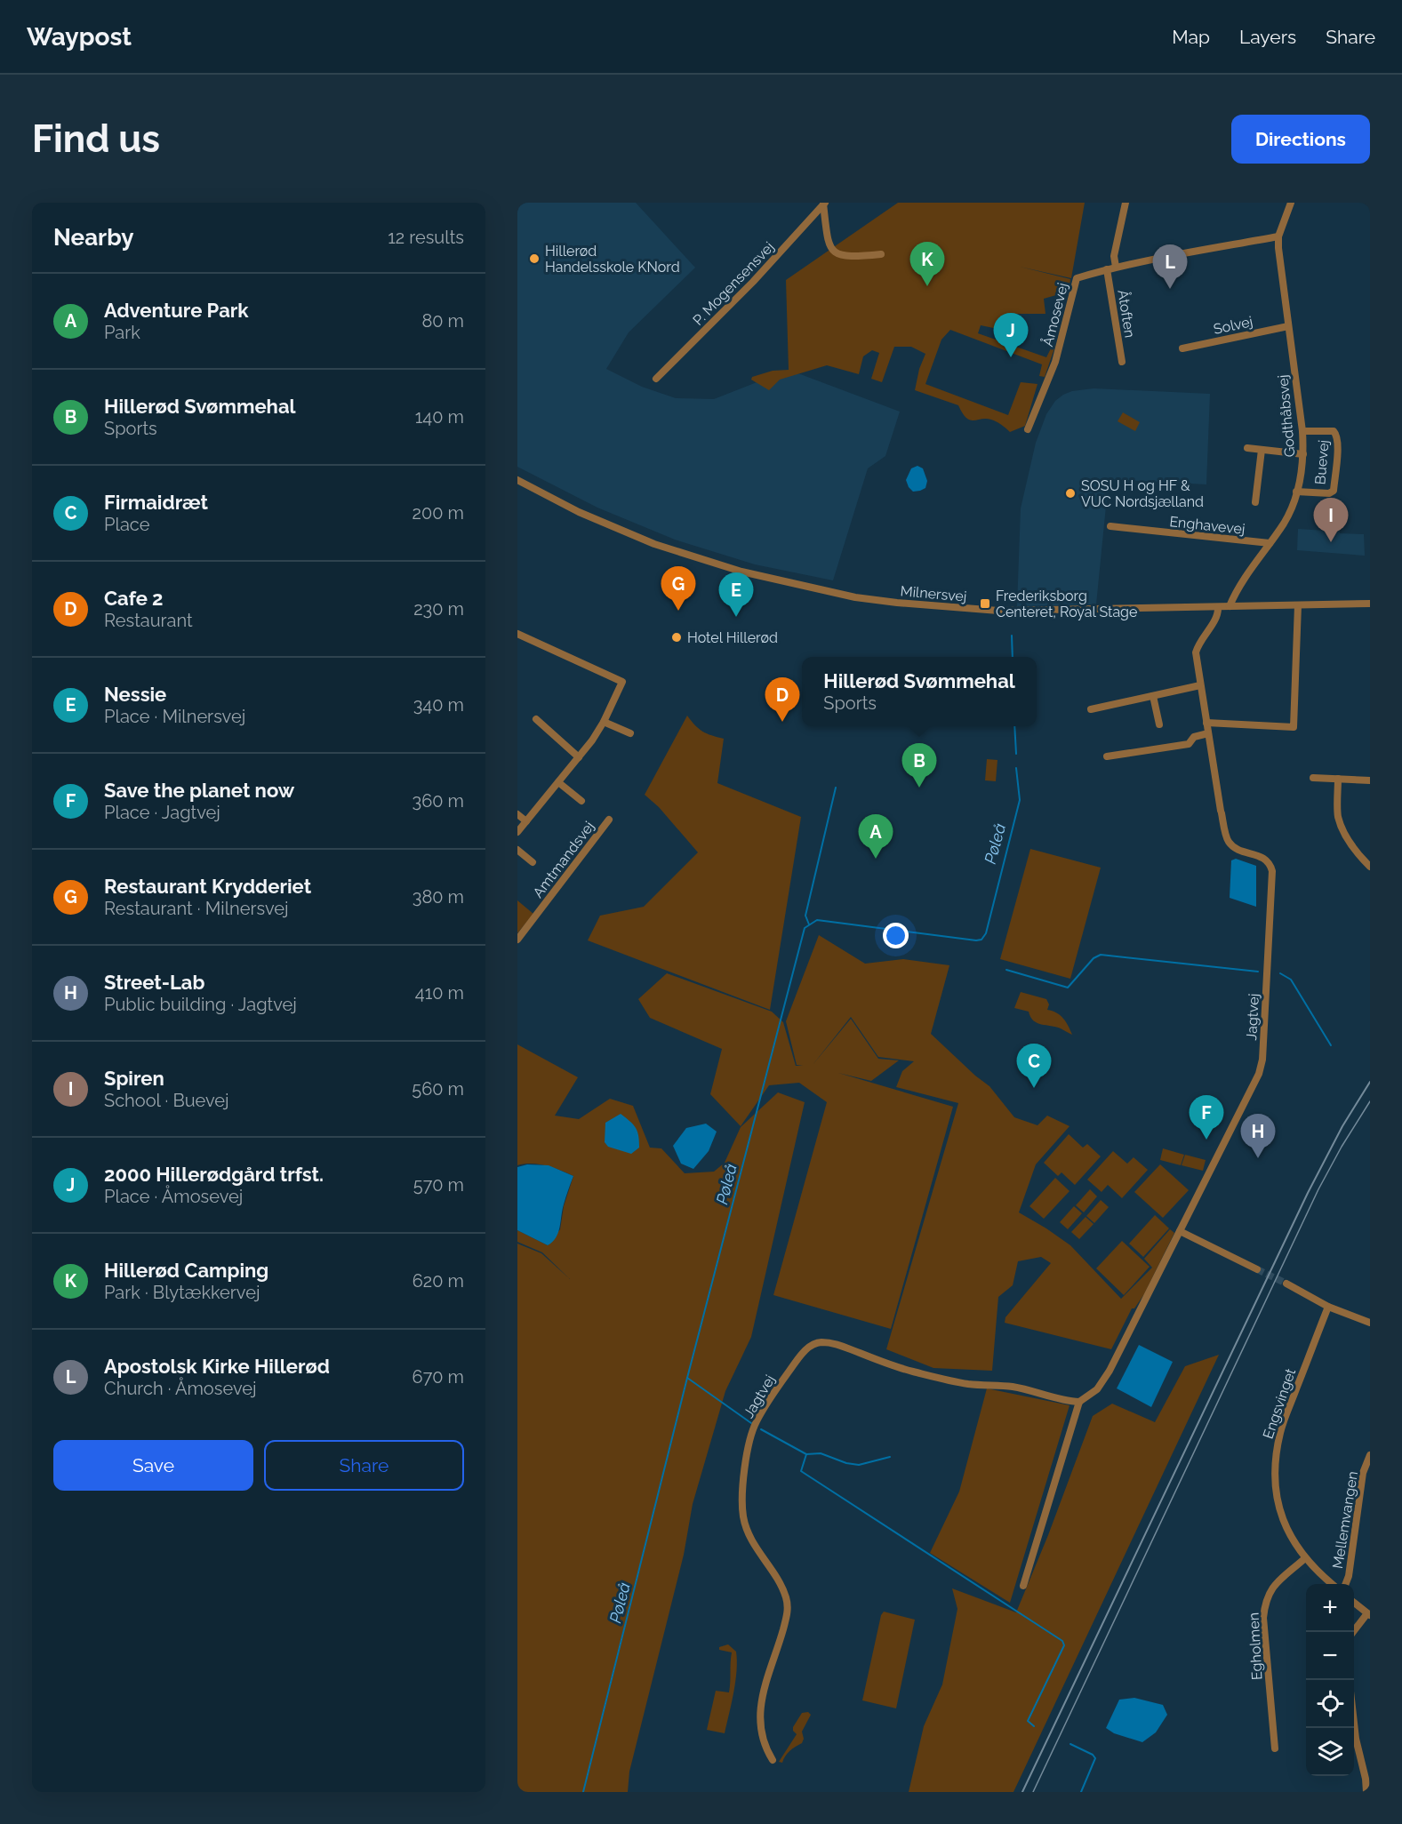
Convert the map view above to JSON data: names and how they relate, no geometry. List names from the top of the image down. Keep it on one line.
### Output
{"streets":{"street":["P. Mogensensvej","Åtoften","Åmosevej","Solvej","Godthåbsvej","Buevej","Enghavevej","Milnersvej","Amtmandsvej","Jagtvej","Engsvinget","Mellemvangen","Egholmen"]},"crossings":[["Åtoften","Åmosevej"],["Åmosevej","Godthåbsvej"],["Solvej","Godthåbsvej"],["Godthåbsvej","Buevej"],["Godthåbsvej","Enghavevej"],["Godthåbsvej","Milnersvej"],["Engsvinget","Egholmen"]],"water":["Pøleå"],"places":{"other":["Hillerød Handelsskole KNord","SOSU H og HF & VUC Nordsjælland","Hotel Hillerød"],"transit":["Frederiksborg Centeret, Royal Stage"]},"page":{"header":"Waypost","nav":["Map","Layers","Share"],"buttons":["Directions",["Save","Share"]],"title":"Find us","heading":["Nearby","12 results"],"pins":["K","L","J","I","G","E","D","B","A","C","F","H"],"list":[{"mark":"A","name":"Adventure Park","note":"Park","value":"80 m"},{"mark":"B","name":"Hillerød Svømmehal","note":"Sports","value":"140 m"},{"mark":"C","name":"Firmaidræt","note":"Place","value":"200 m"},{"mark":"D","name":"Cafe 2","note":"Restaurant","value":"230 m"},{"mark":"E","name":"Nessie","note":"Place · Milnersvej","value":"340 m"},{"mark":"F","name":"Save the planet now","note":"Place · Jagtvej","value":"360 m"},{"mark":"G","name":"Restaurant Krydderiet","note":"Restaurant · Milnersvej","value":"380 m"},{"mark":"H","name":"Street-Lab","note":"Public building · Jagtvej","value":"410 m"},{"mark":"I","name":"Spiren","note":"School · Buevej","value":"560 m"},{"mark":"J","name":"2000 Hillerødgård trfst.","note":"Place · Åmosevej","value":"570 m"},{"mark":"K","name":"Hillerød Camping","note":"Park · Blytækkervej","value":"620 m"},{"mark":"L","name":"Apostolsk Kirke Hillerød","note":"Church · Åmosevej","value":"670 m"}],"popup":["Hillerød Svømmehal","Sports"],"map_buttons":["+","−"]}}
